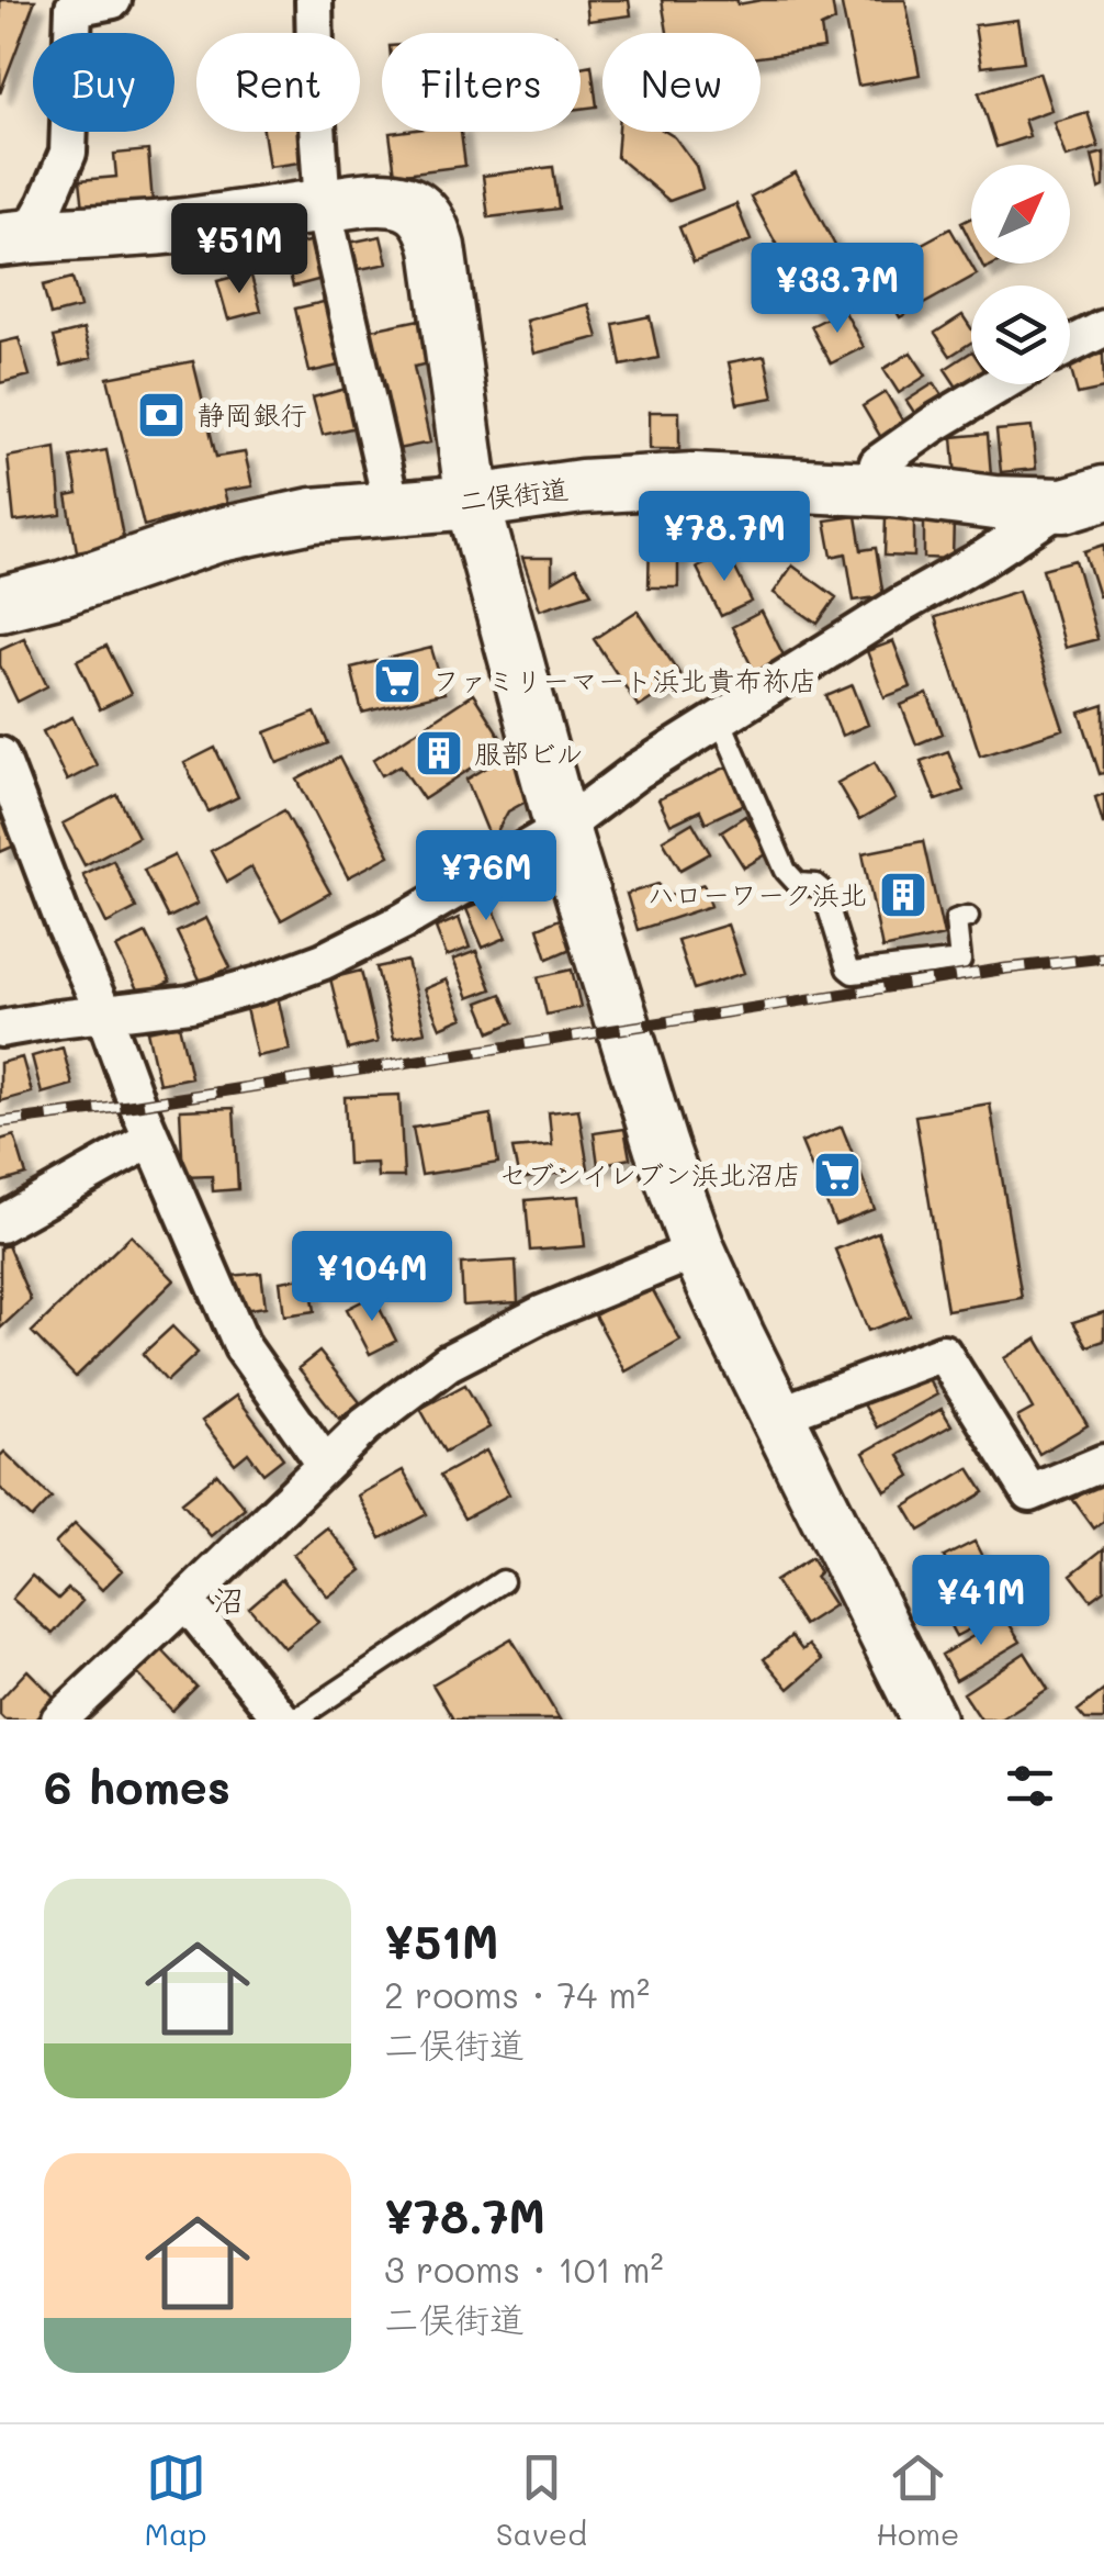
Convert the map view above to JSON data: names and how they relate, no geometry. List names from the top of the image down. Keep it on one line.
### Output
{"streets":{"street":["二俣街道"]},"districts":["沼"],"places":{"bank":["静岡銀行"],"supermarket":["ファミリーマート浜北貴布祢店","セブンイレブン浜北沼店"],"building":["服部ビル","ハローワーク浜北"]},"north":"top right","page":{"chip":["Buy","Rent","Filters","New"],"price":["¥51M","¥33.7M","¥78.7M","¥76M","¥104M","¥41M"],"heading":"6 homes","list":[{"name":"¥51M","note":"2 rooms · 74 m² · 二俣街道"},{"name":"¥78.7M","note":"3 rooms · 101 m² · 二俣街道"}],"tabs":["Map","Saved","Home"]}}
